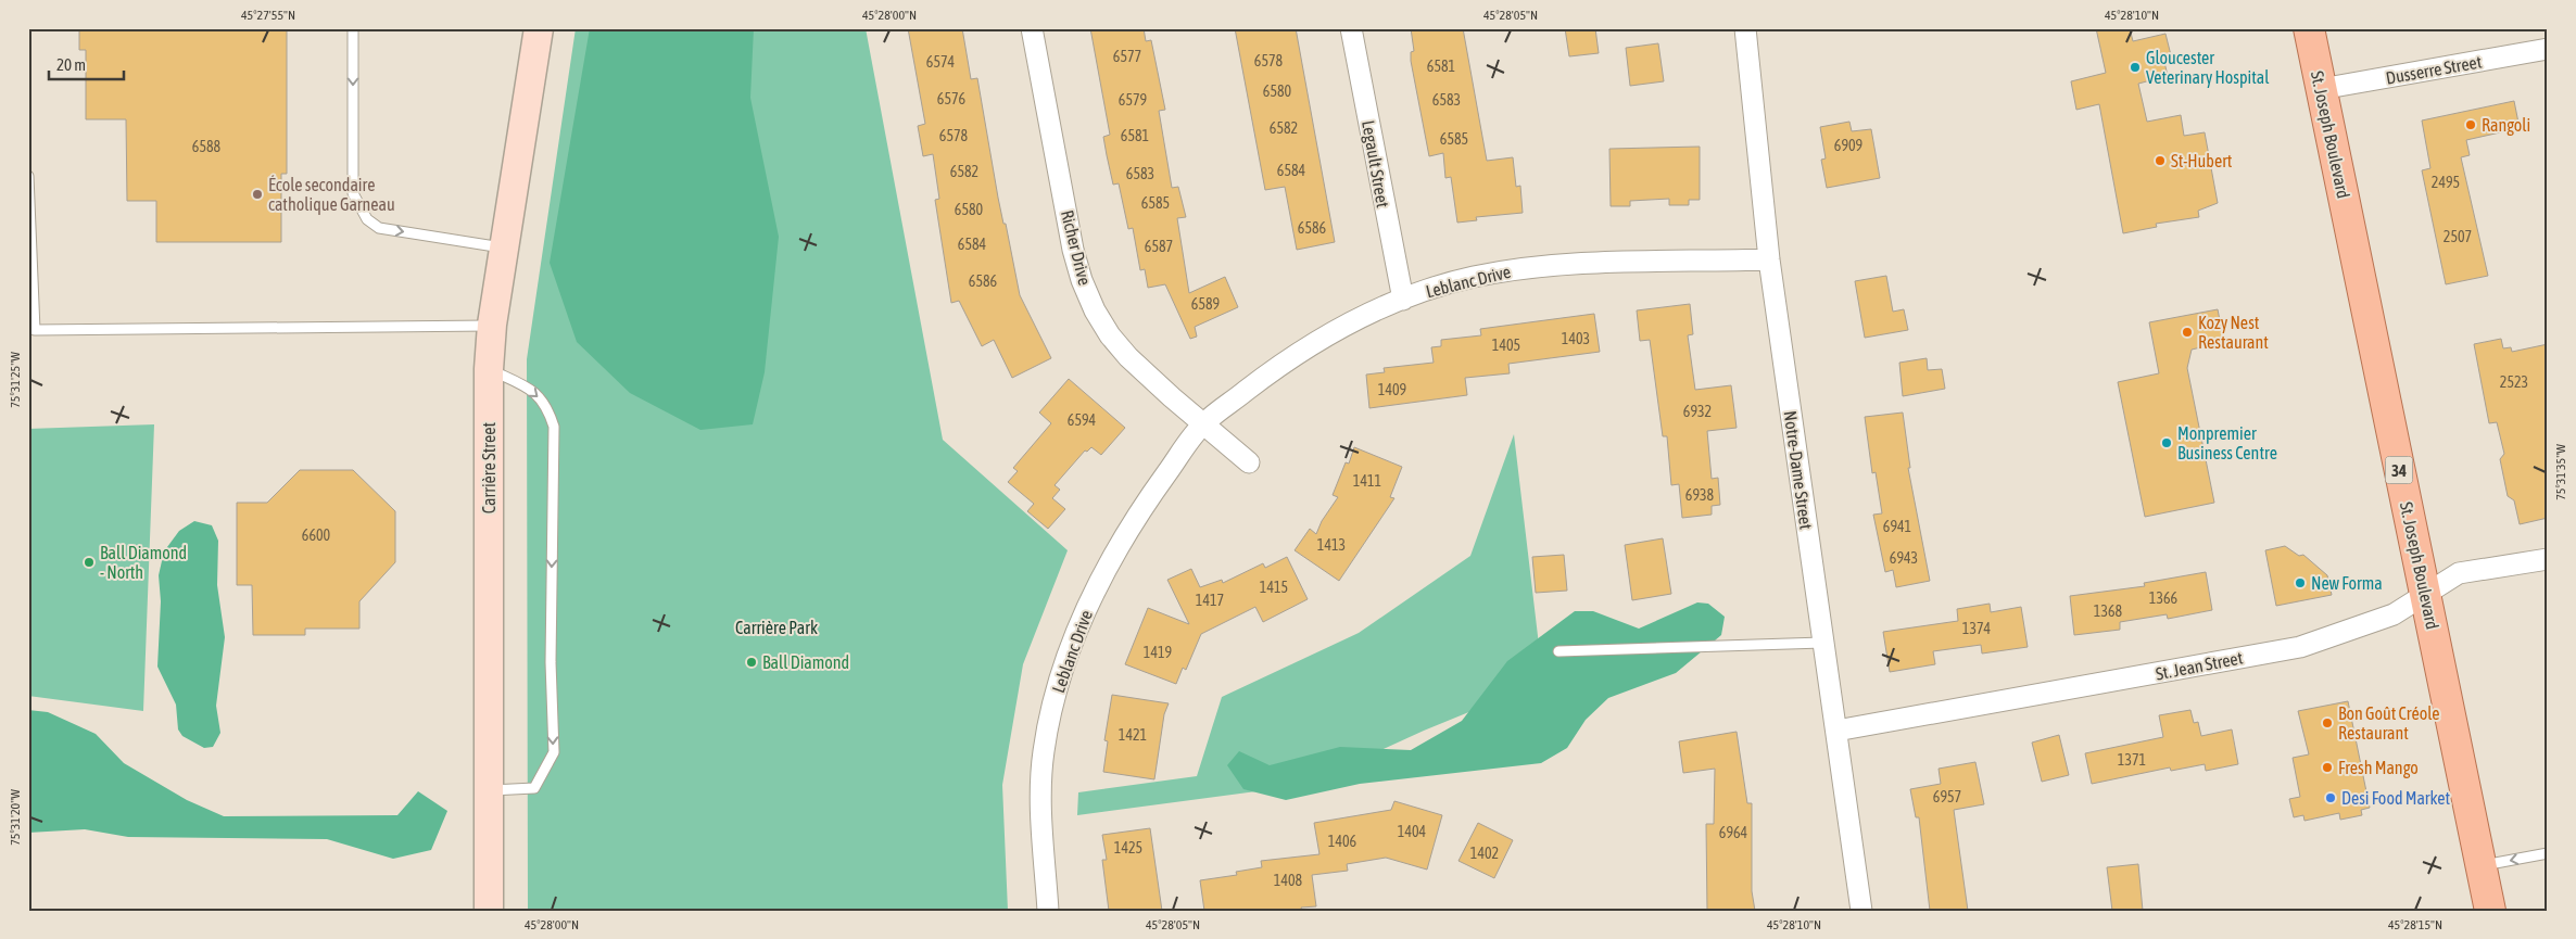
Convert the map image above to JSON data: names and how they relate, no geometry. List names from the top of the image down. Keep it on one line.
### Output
{"streets":{"main road":["St. Joseph Boulevard","34"],"street":["Dusserre Street","Legault Street","Richer Drive","Leblanc Drive","Carrière Street","Notre-Dame Street","St. Jean Street"]},"crossings":[["Dusserre Street","St. Joseph Boulevard"],["St. Joseph Boulevard","St. Jean Street"],["Legault Street","Leblanc Drive"],["Richer Drive","Leblanc Drive"],["Leblanc Drive","Notre-Dame Street"],["Notre-Dame Street","St. Jean Street"]],"parks":["Carrière Park"],"places":["Gloucester Veterinary Hospital","Rangoli","St-Hubert","École secondaire catholique Garneau","Kozy Nest Restaurant","Monpremier Business Centre","Ball Diamond - North","New Forma","Ball Diamond","Bon Goût Créole Restaurant","Fresh Mango","Desi Food Market"],"house_numbers":["6577","6578","6574","6581","6580","6576","6579","6583","6582","6578","6581","6585","6909","6588","6584","6582","6583","2495","6585","6580","6586","2507","6584","6587","6586","6589","1403","1405","2523","1409","6932","6594","1411","6938","6941","6600","1413","6943","1415","1366","1417","1368","1374","1419","1421","1371","6957","1404","6964","1406","1425","1402","1408"],"scale_bar":"20 m","coordinates":["45°27'55\"N","45°28'00\"N","45°28'05\"N","45°28'10\"N","75°31'25\"W","75°31'35\"W","75°31'20\"W","45°28'15\"N"]}
